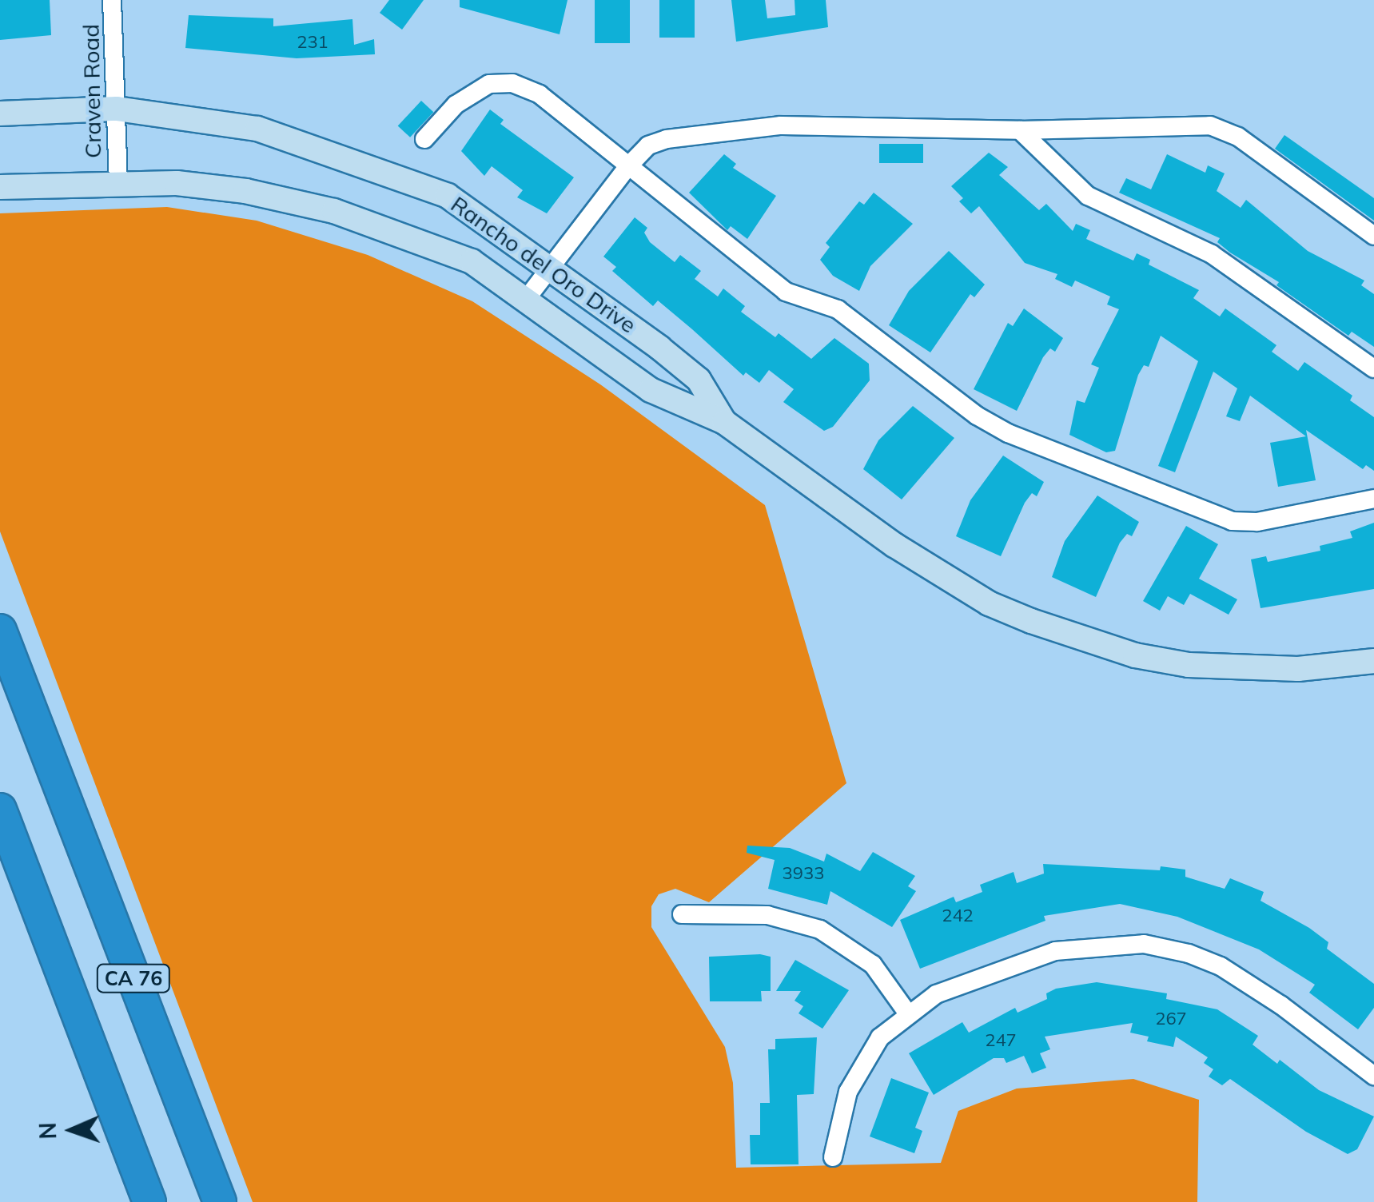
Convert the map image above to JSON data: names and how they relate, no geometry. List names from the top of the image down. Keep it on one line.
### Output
{"streets":{"highway":["CA 76"],"main road":["Rancho del Oro Drive"],"street":["Craven Road"]},"crossings":[["Craven Road","Rancho del Oro Drive"]],"house_numbers":["231","3933","242","267","247"],"north":"left"}
